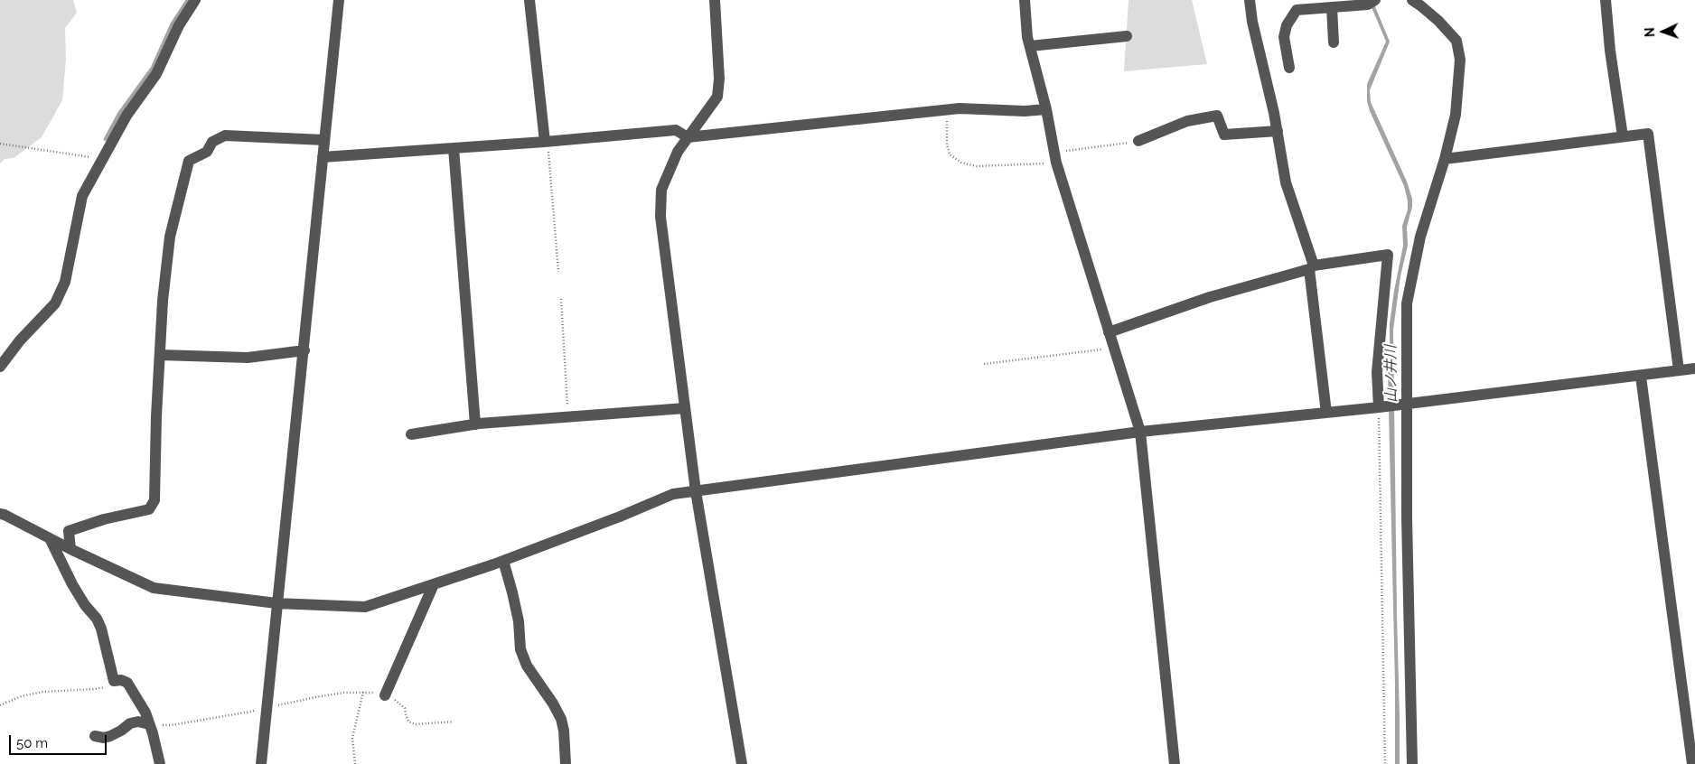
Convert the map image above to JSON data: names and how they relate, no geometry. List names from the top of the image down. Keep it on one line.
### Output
{"water":["山ノ井川"],"scale_bar":"50 m","north":"left"}
